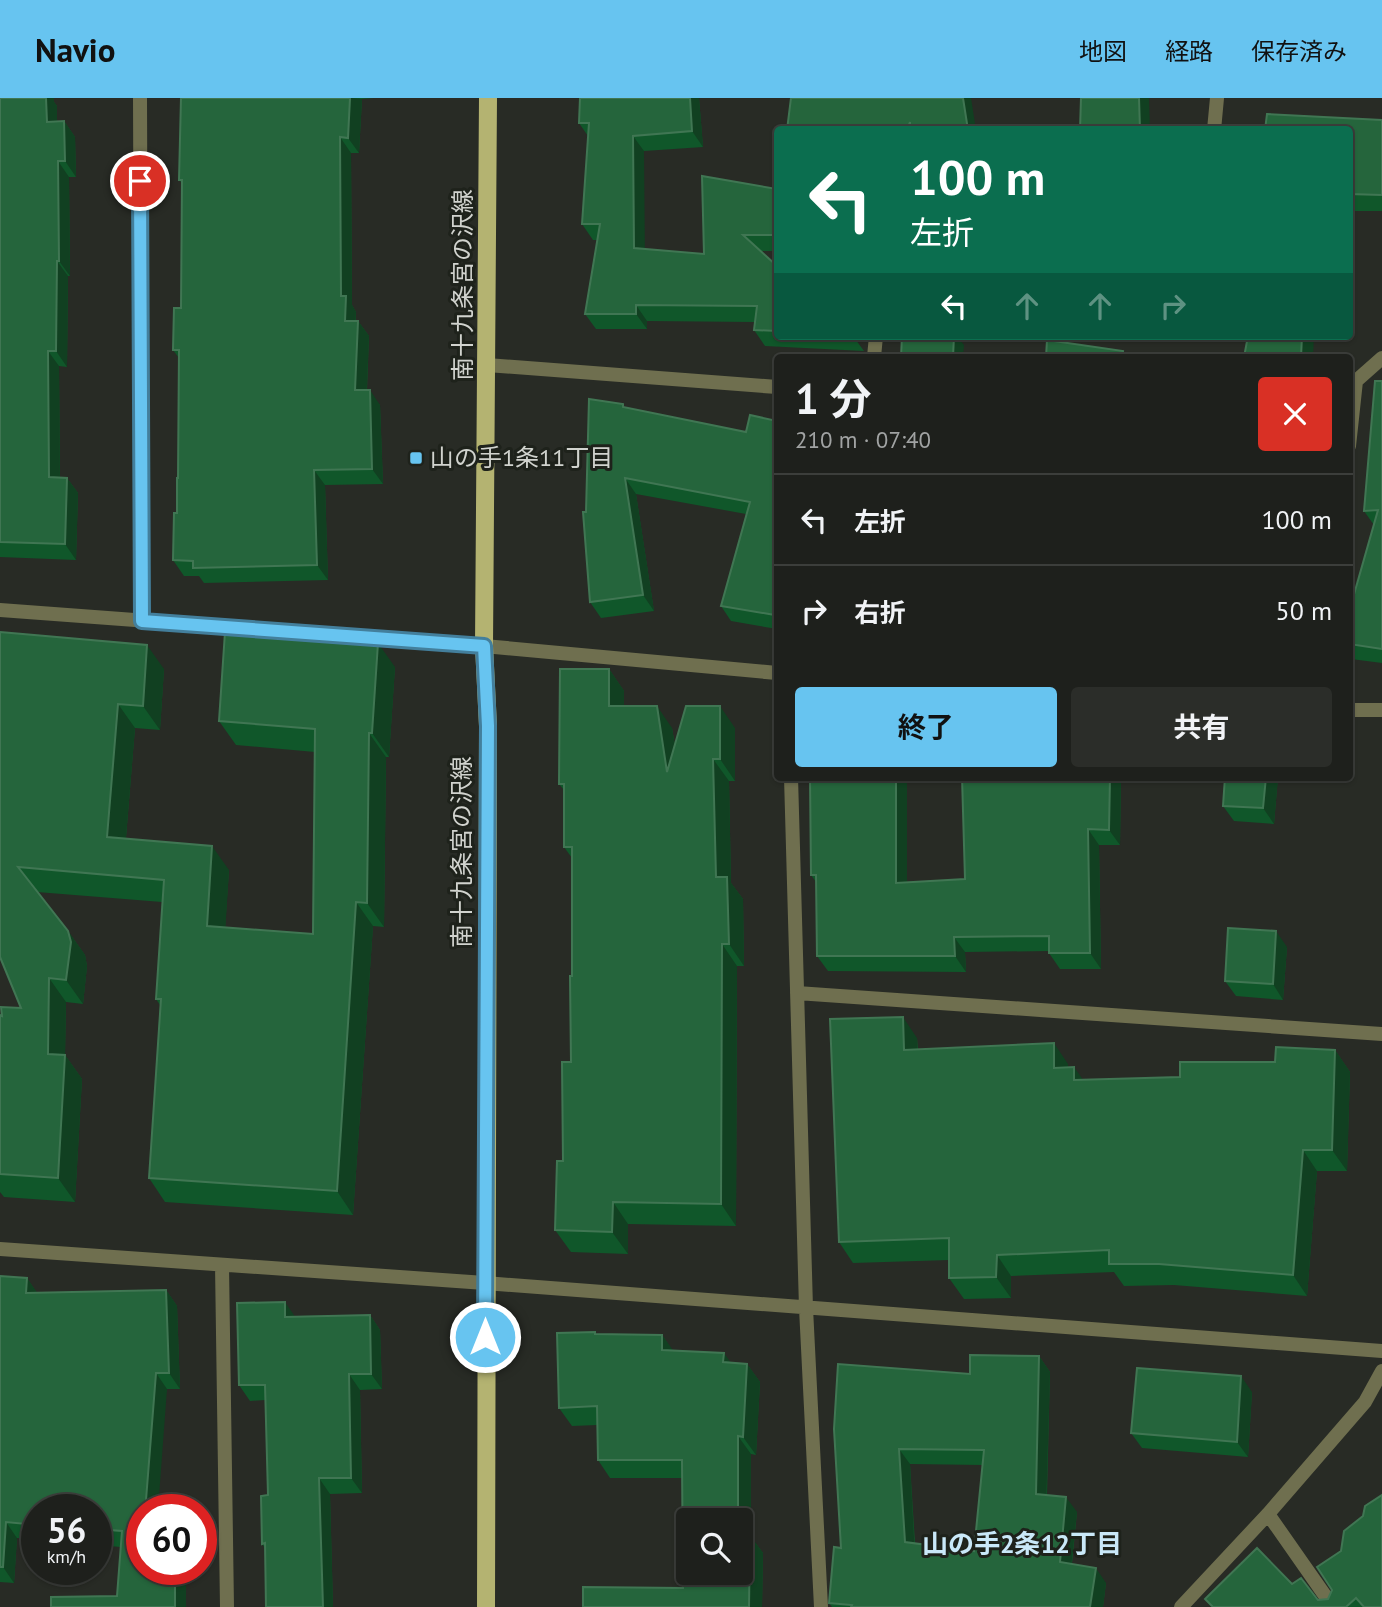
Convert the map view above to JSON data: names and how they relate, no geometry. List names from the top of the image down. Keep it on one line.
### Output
{"streets":{"main road":["南十九条宮の沢線"]},"districts":["山の手2条12丁目"],"places":{"transit":["山の手1条11丁目"]},"page":{"header":"Navio","nav":["地図","経路","保存済み"],"turn":["100 m","左折"],"heading":["1 分","210 m · 07:40"],"list":[{"name":"左折","value":"100 m"},{"name":"右折","value":"50 m"}],"buttons":["終了","共有"],"speed":"56 km/h","limit":"60"}}
